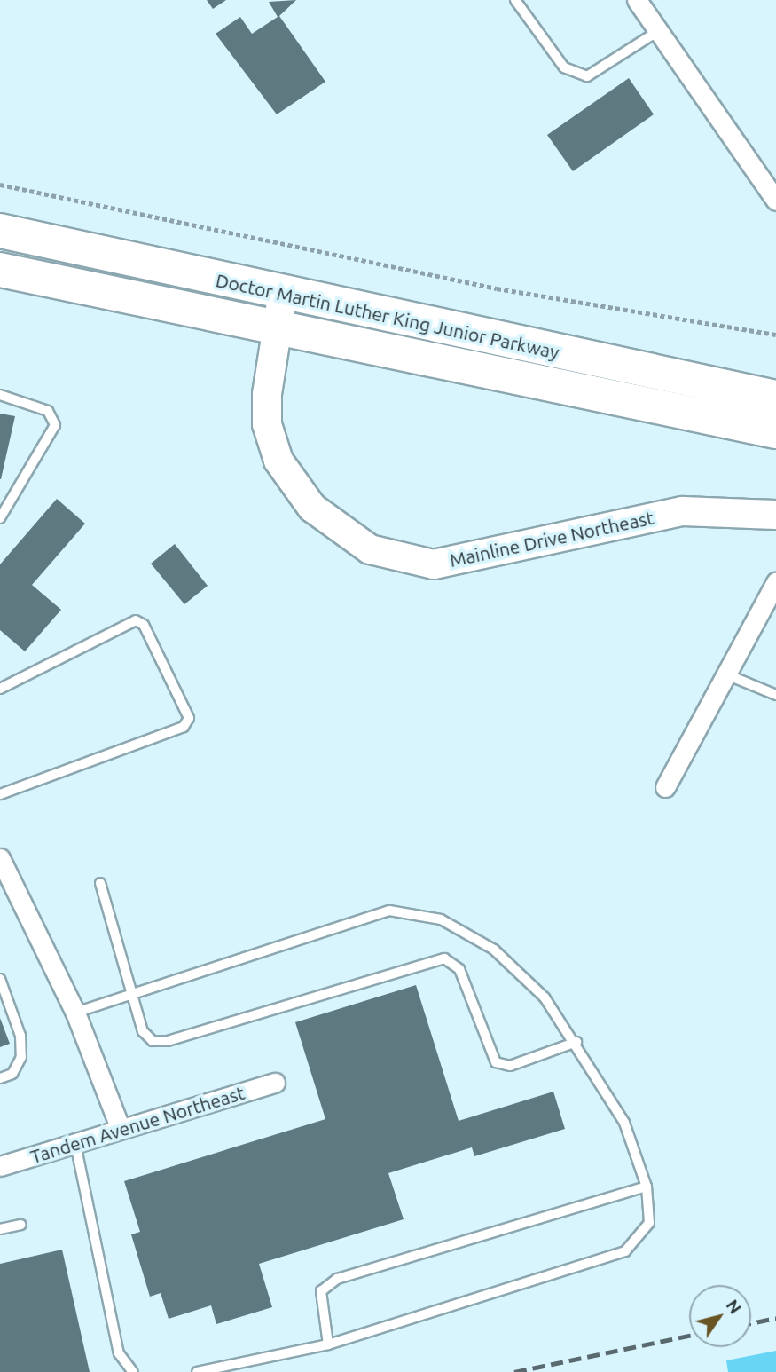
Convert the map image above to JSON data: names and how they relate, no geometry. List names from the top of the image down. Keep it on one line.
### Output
{"streets":{"highway":["Doctor Martin Luther King Junior Parkway"],"street":["Mainline Drive Northeast","Tandem Avenue Northeast"]},"crossings":[["Doctor Martin Luther King Junior Parkway","Mainline Drive Northeast"]],"north":"top right"}
